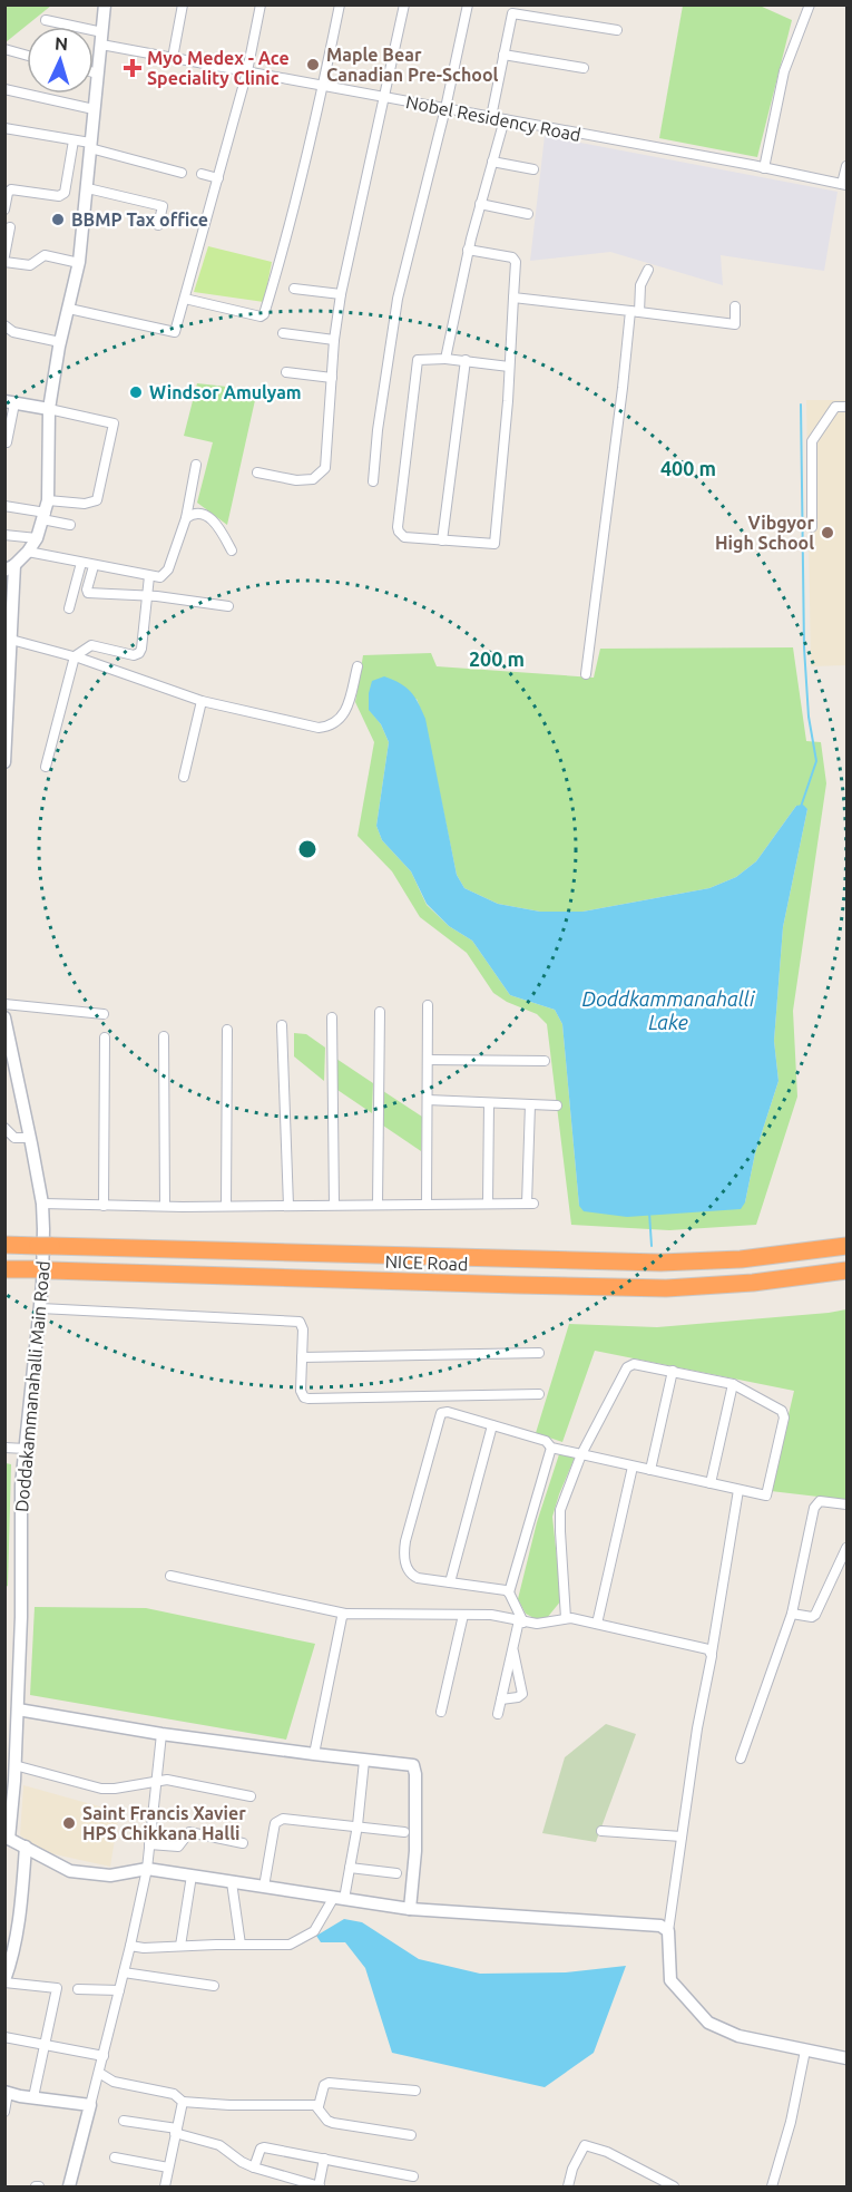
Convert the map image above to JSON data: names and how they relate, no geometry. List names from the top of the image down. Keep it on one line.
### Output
{"streets":{"highway":["NICE Road"],"street":["Nobel Residency Road","Doddakammanahalli Main Road"]},"water":["Doddkammanahalli Lake"],"places":{"other":["Maple Bear Canadian Pre-School","BBMP Tax office","Windsor Amulyam","Vibgyor High School","Saint Francis Xavier HPS Chikkana Halli"],"health":["Myo Medex - Ace Speciality Clinic"]},"north":"top","rings":["400 m","200 m"]}
